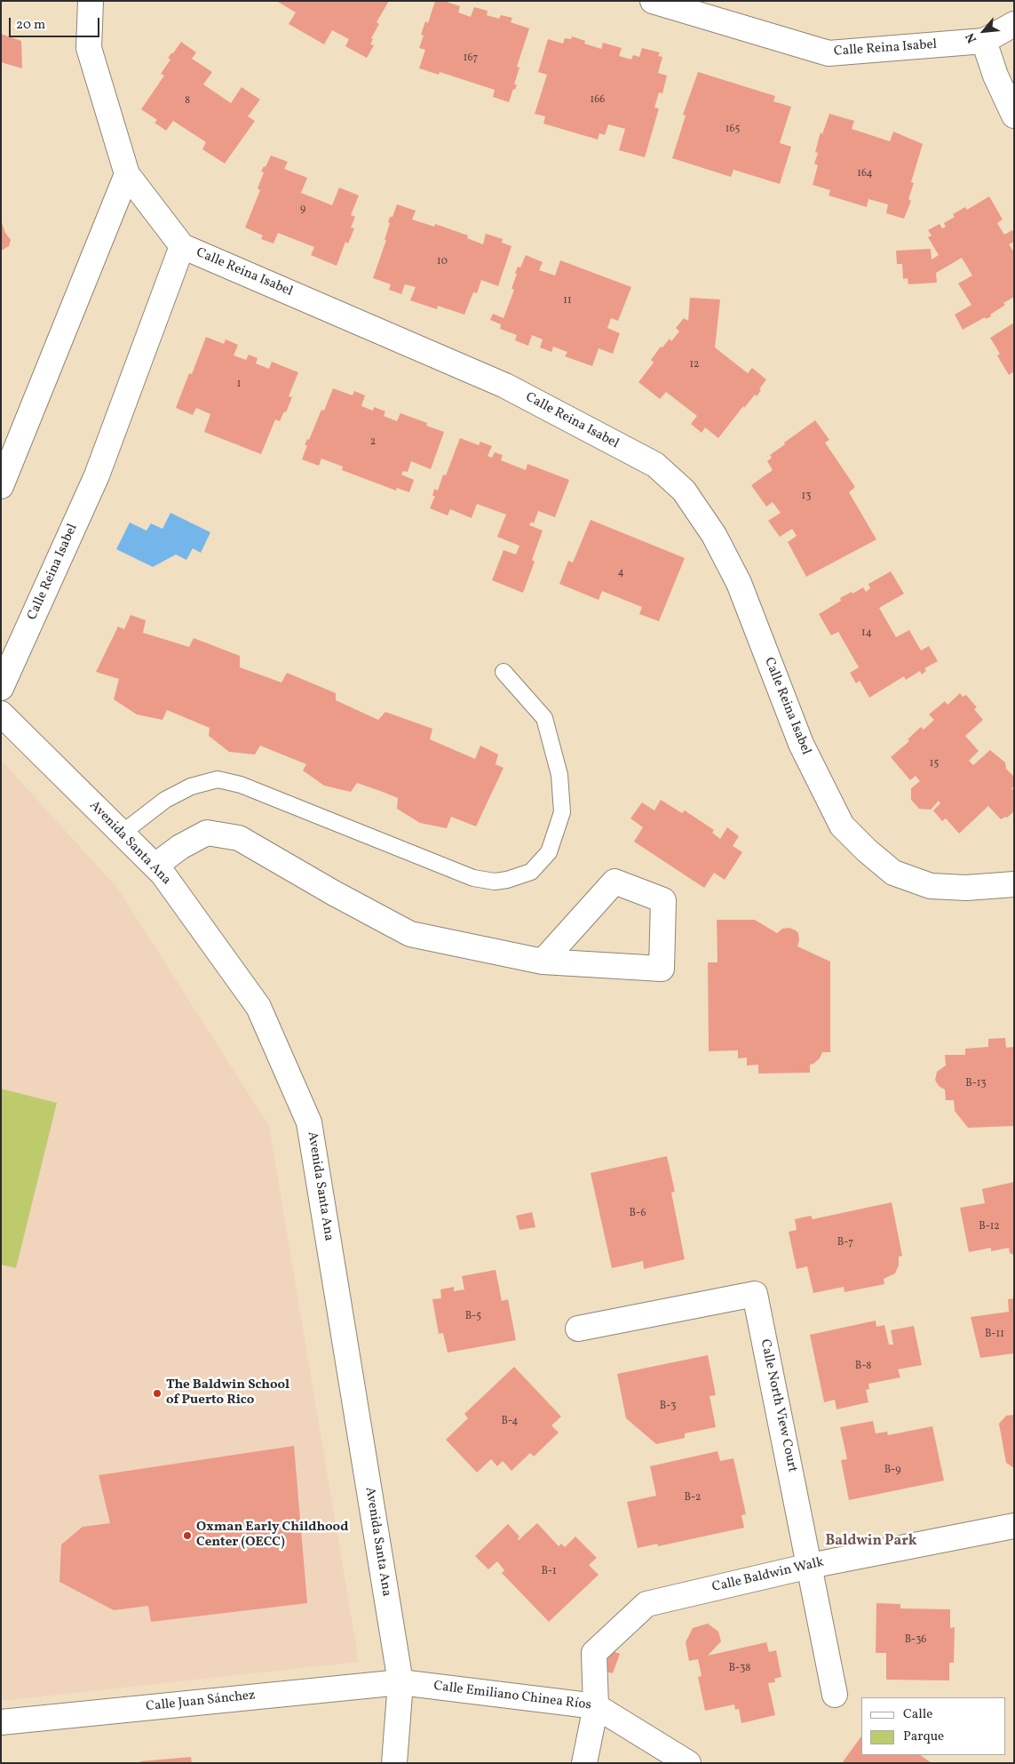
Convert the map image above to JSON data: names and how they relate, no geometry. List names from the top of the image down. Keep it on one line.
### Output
{"streets":{"street":["Calle Reina Isabel","Avenida Santa Ana","Calle North View Court","Calle Baldwin Walk","Calle Emiliano Chinea Ríos","Calle Juan Sánchez"]},"crossings":[["Avenida Santa Ana","Calle Emiliano Chinea Ríos"],["Avenida Santa Ana","Calle Juan Sánchez"],["Calle North View Court","Calle Baldwin Walk"],["Calle Baldwin Walk","Calle Emiliano Chinea Ríos"],["Calle Emiliano Chinea Ríos","Calle Juan Sánchez"]],"districts":["Baldwin Park"],"places":["The Baldwin School of Puerto Rico","Oxman Early Childhood Center (OECC)"],"house_numbers":["167","166","8","165","164","9","10","11","12","1","2","13","4","14","15","B-13","B-6","B-12","B-7","B-5","B-11","B-8","B-3","B-4","B-9","B-2","B-1","B-36","B-38"],"legend":["Calle","Parque"],"scale_bar":"20 m","north":"bottom left"}
